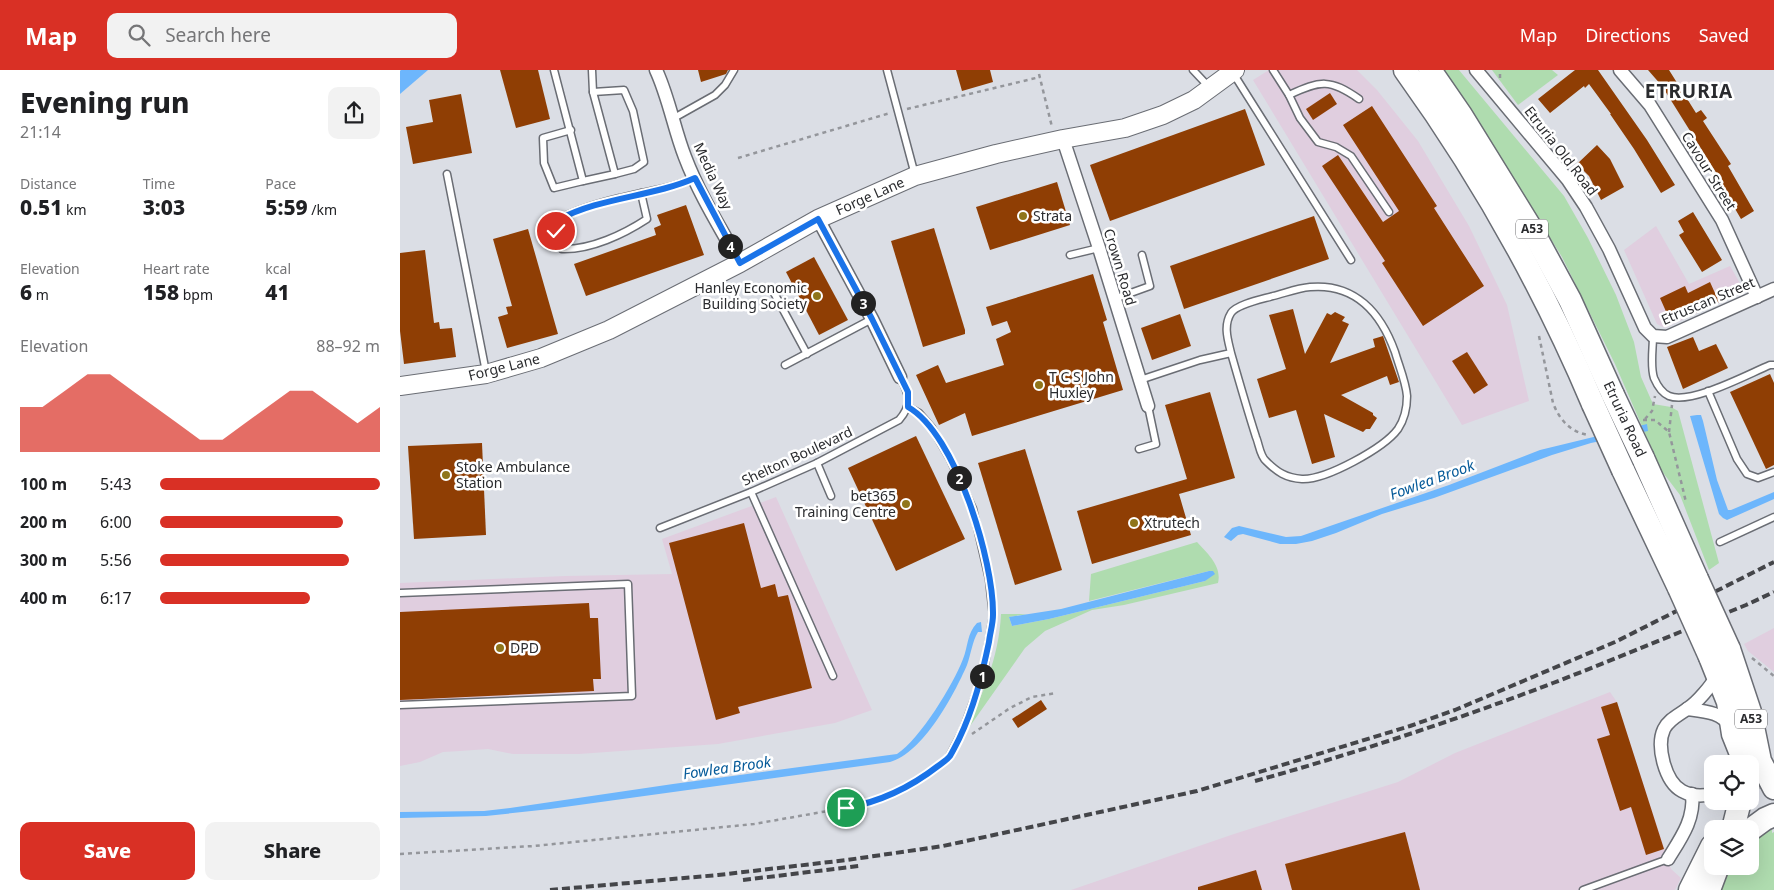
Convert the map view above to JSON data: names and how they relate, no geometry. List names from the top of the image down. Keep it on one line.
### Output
{"streets":{"highway":["A53","Etruria Road"],"street":["Etruria Old Road","Cavour Street","Media Way","Forge Lane","Crown Road","Etruscan Street"],"lane":["Shelton Boulevard"]},"crossings":[["Etruria Old Road","Etruscan Street"],["Cavour Street","Etruscan Street"],["Media Way","Forge Lane"],["Forge Lane","Crown Road"]],"districts":["ETRURIA"],"water":["Fowlea Brook"],"places":["Strata","Hanley Economic Building Society","T C S John Huxley","Stoke Ambulance Station","bet365 Training Centre","Xtrutech","DPD"],"page":{"header":"Map","search":"Search here","nav":["Map","Directions","Saved"],"heading":["Evening run","21:14"],"stats":[["Distance","0.51 km"],["Time","3:03"],["Pace","5:59 /km"],["Elevation","6 m"],["Heart rate","158 bpm"],["kcal","41"]],"pins":["4","3","2","1"],"chart":["Elevation","88–92 m"],"list":[{"name":"100 m","note":"5:43"},{"name":"200 m","note":"6:00"},{"name":"300 m","note":"5:56"},{"name":"400 m","note":"6:17"}],"buttons":["Save","Share"]}}
